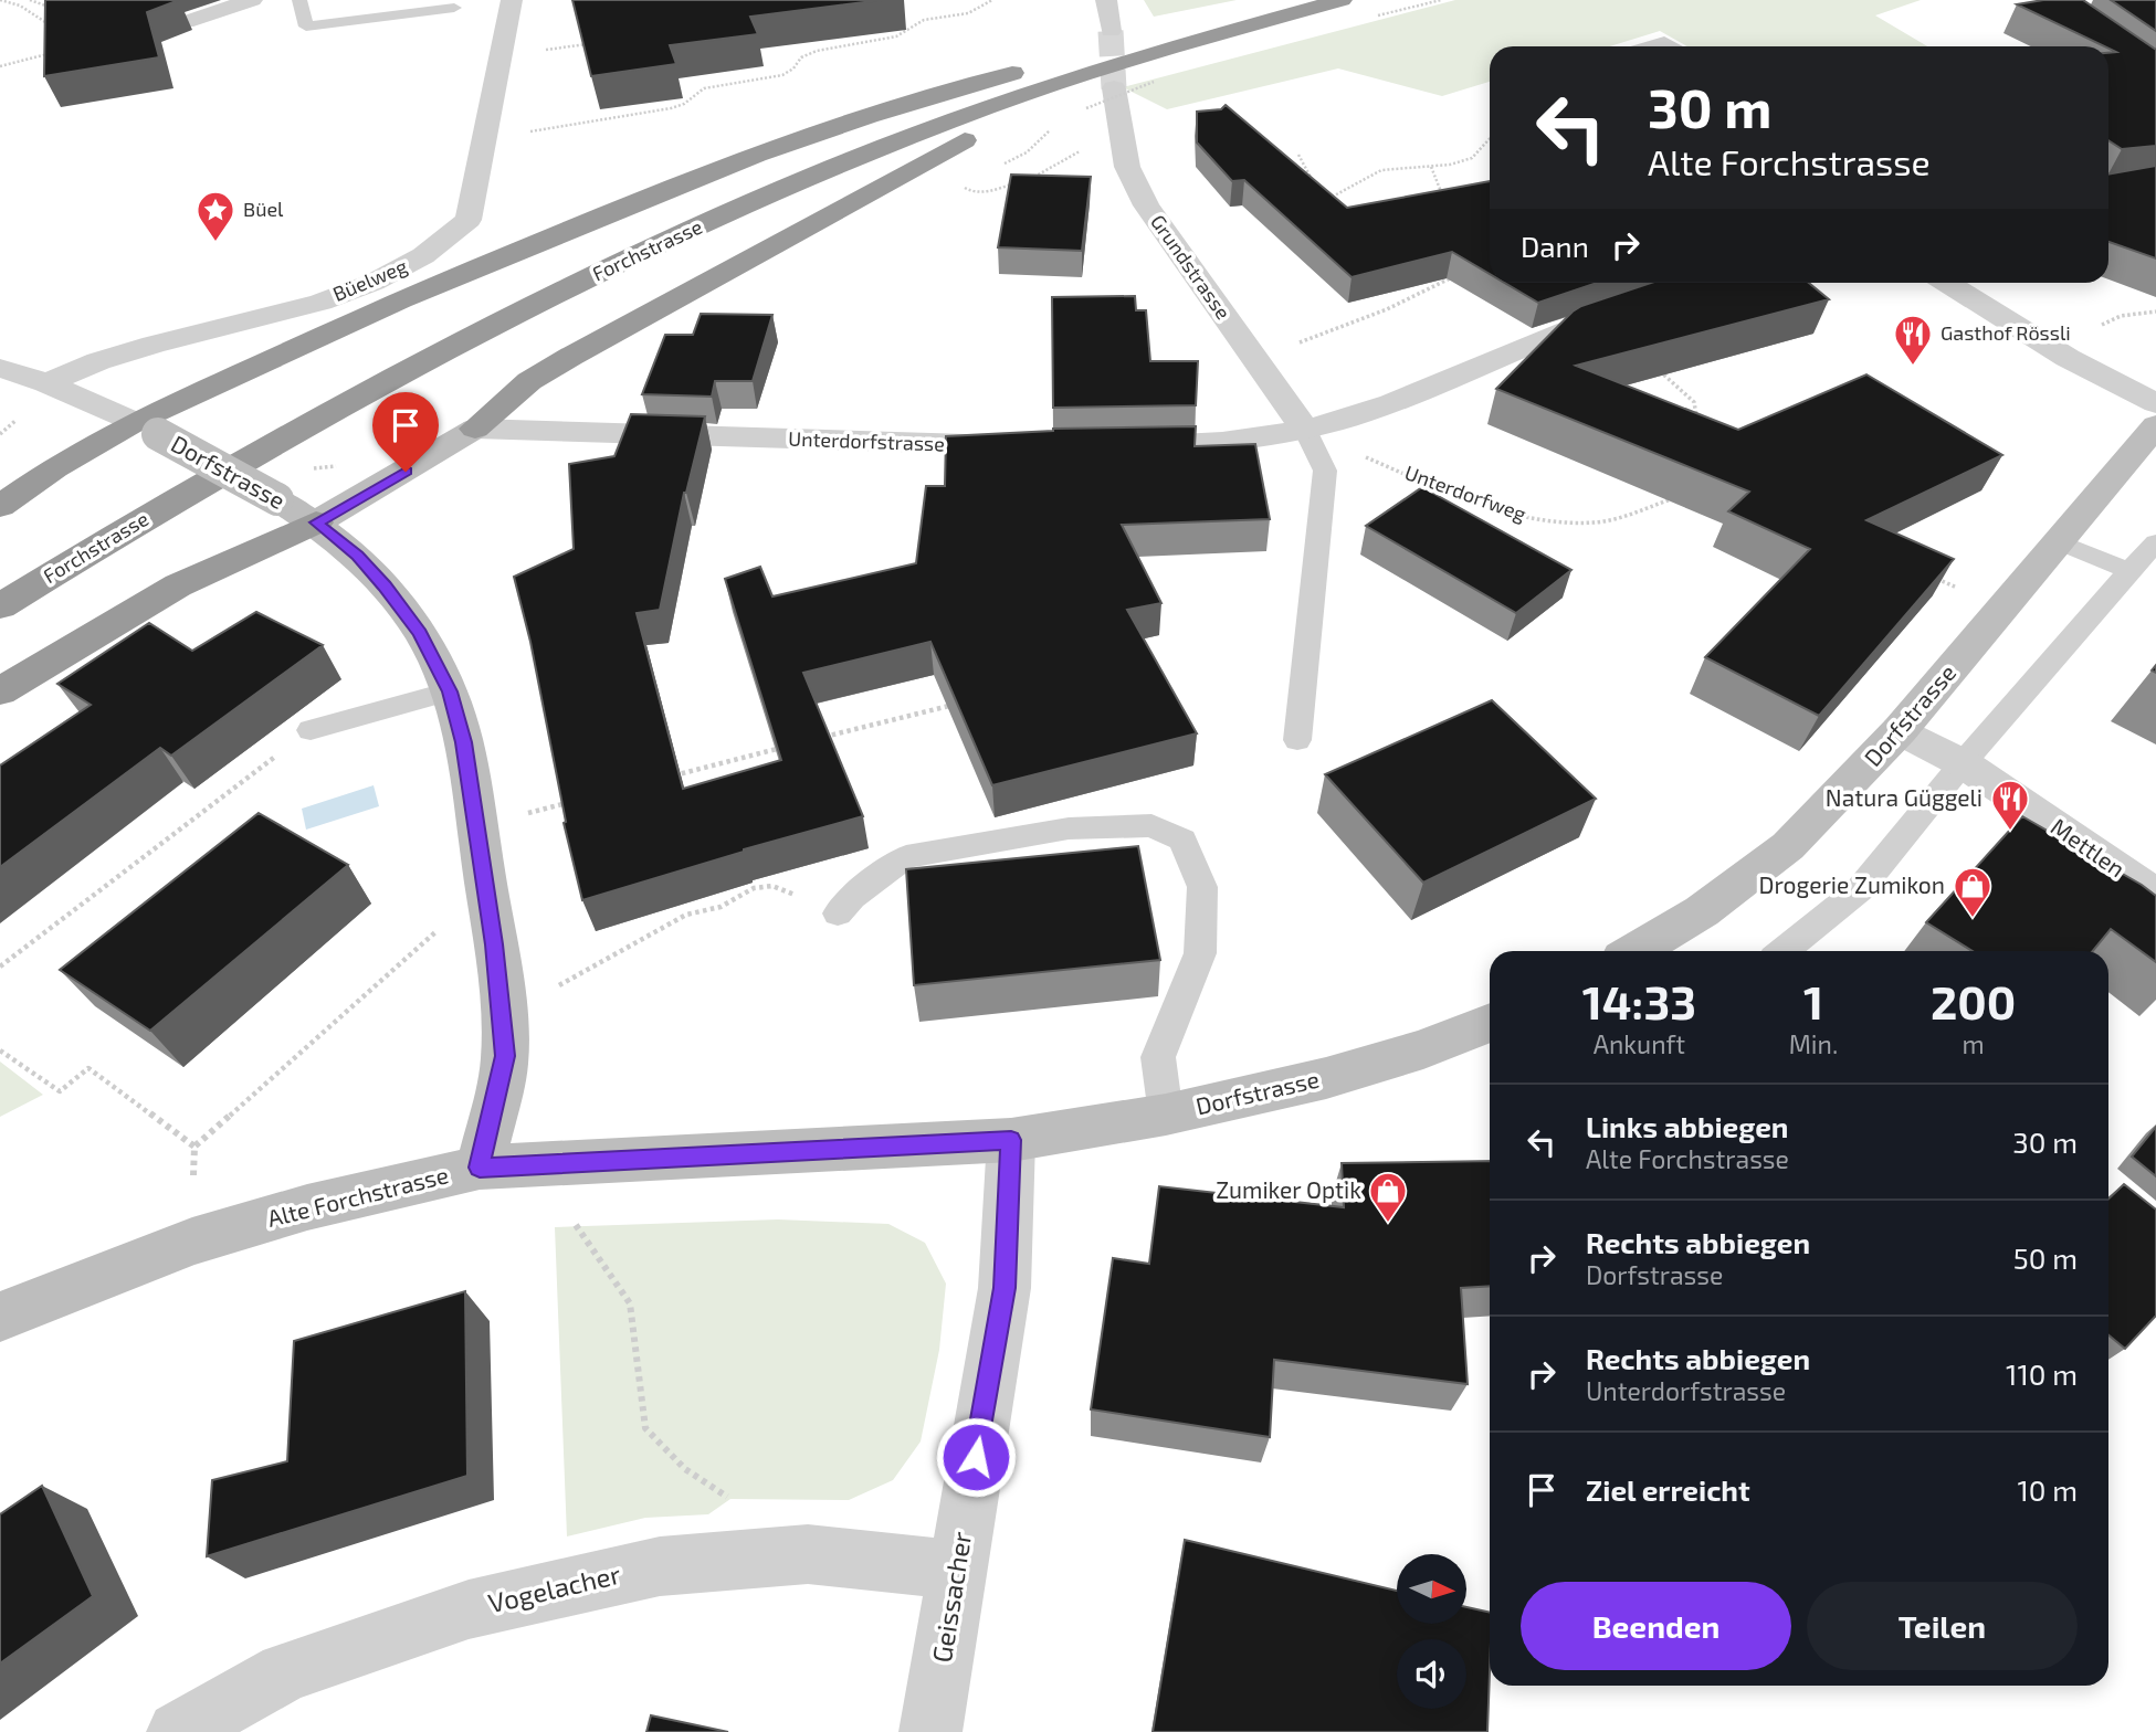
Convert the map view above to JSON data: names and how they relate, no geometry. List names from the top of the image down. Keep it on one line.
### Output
{"streets":{"highway":["Forchstrasse"],"street":["Grundstrasse","Büelweg","Unterdorfstrasse","Dorfstrasse","Mettlen","Alte Forchstrasse","Vogelacher","Geissacher"],"path":["Unterdorfweg"]},"crossings":[["Grundstrasse","Unterdorfweg"],["Dorfstrasse","Mettlen"],["Dorfstrasse","Alte Forchstrasse"],["Dorfstrasse","Geissacher"],["Alte Forchstrasse","Geissacher"],["Vogelacher","Geissacher"]],"places":{"place":["Büel"],"restaurant":["Gasthof Rössli","Natura Güggeli"],"shop":["Drogerie Zumikon","Zumiker Optik"]},"north":"right","page":{"turn":["30 m","Alte Forchstrasse"],"then":"Dann","eta":["14:33","Ankunft","1","Min.","200","m"],"list":[{"name":"Links abbiegen","note":"Alte Forchstrasse","value":"30 m"},{"name":"Rechts abbiegen","note":"Dorfstrasse","value":"50 m"},{"name":"Rechts abbiegen","note":"Unterdorfstrasse","value":"110 m"},{"name":"Ziel erreicht","value":"10 m"}],"buttons":["Beenden","Teilen"]}}
